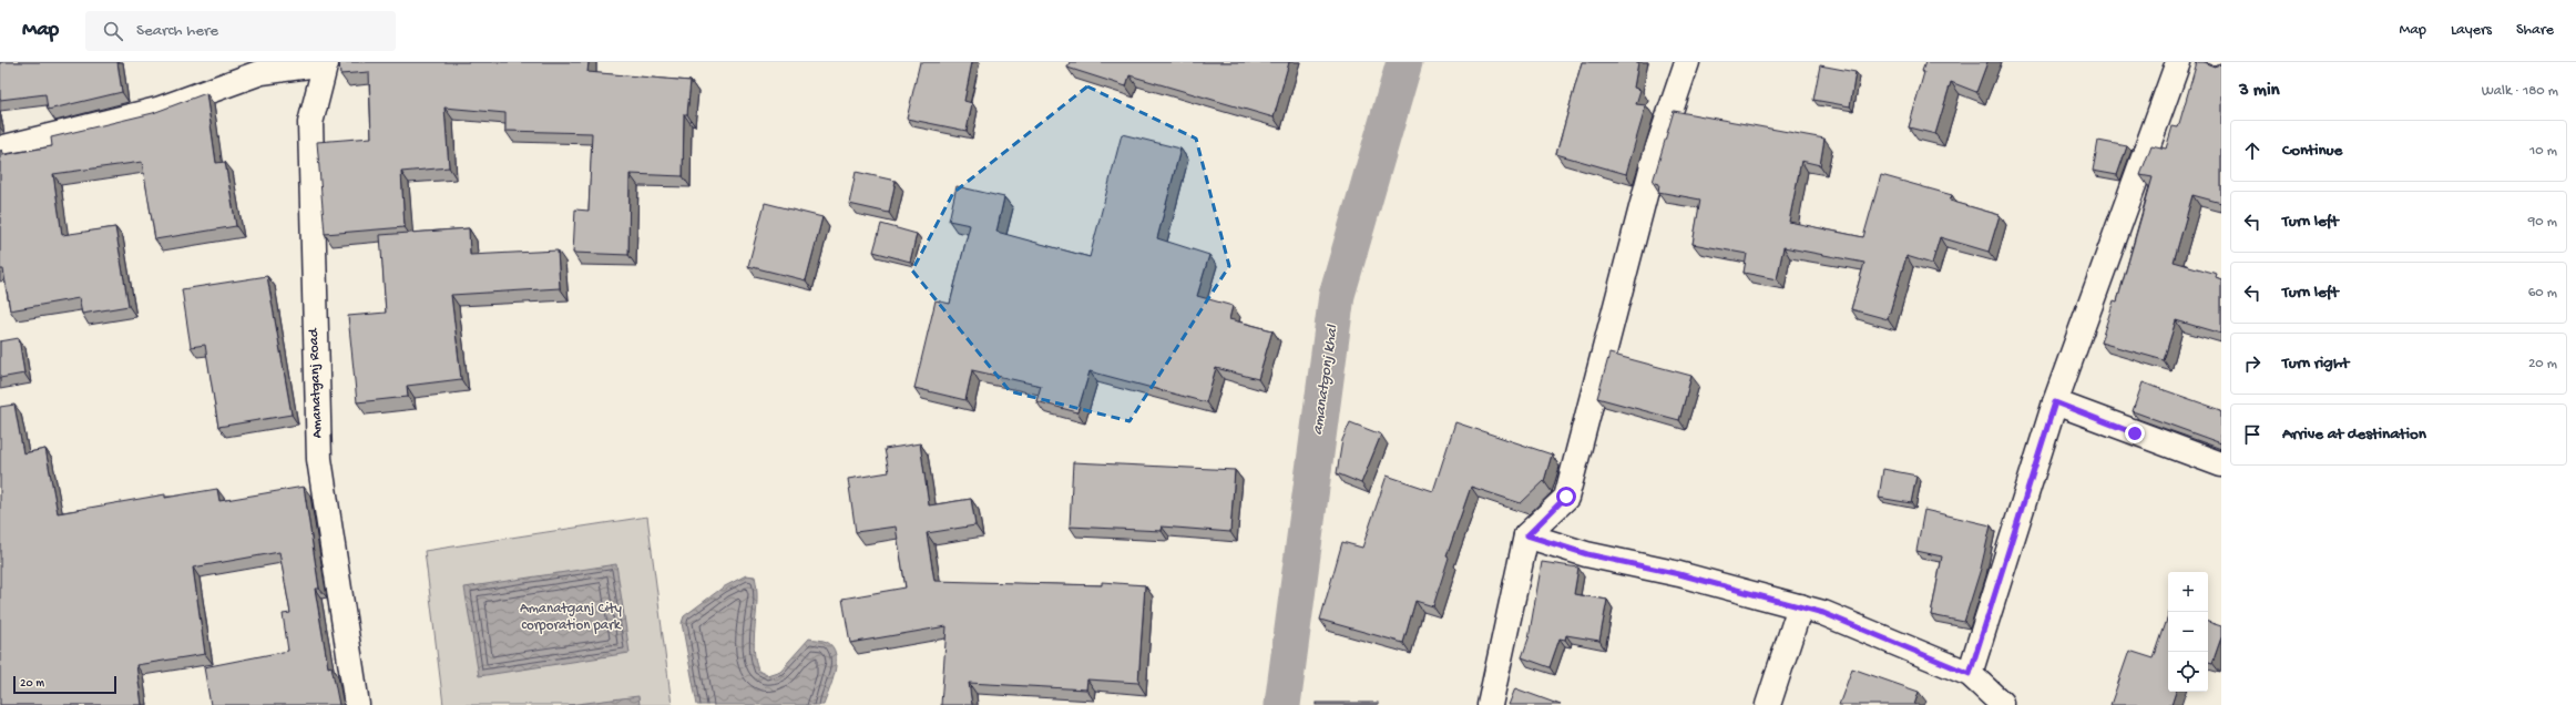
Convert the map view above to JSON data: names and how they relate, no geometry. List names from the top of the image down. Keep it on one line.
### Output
{"streets":{"street":["Amanatganj Road"]},"water":["amanatgonj khal"],"parks":["Amanatganj City corporation park"],"scale_bar":"20 m","page":{"header":"Map","search":"Search here","nav":["Map","Layers","Share"],"heading":["3 min","Walk · 180 m"],"list":[["Continue","10 m"],["Turn left","90 m"],["Turn left","60 m"],["Turn right","20 m"],"Arrive at destination"],"map_buttons":["+","−"],"scale":"20 m"}}
